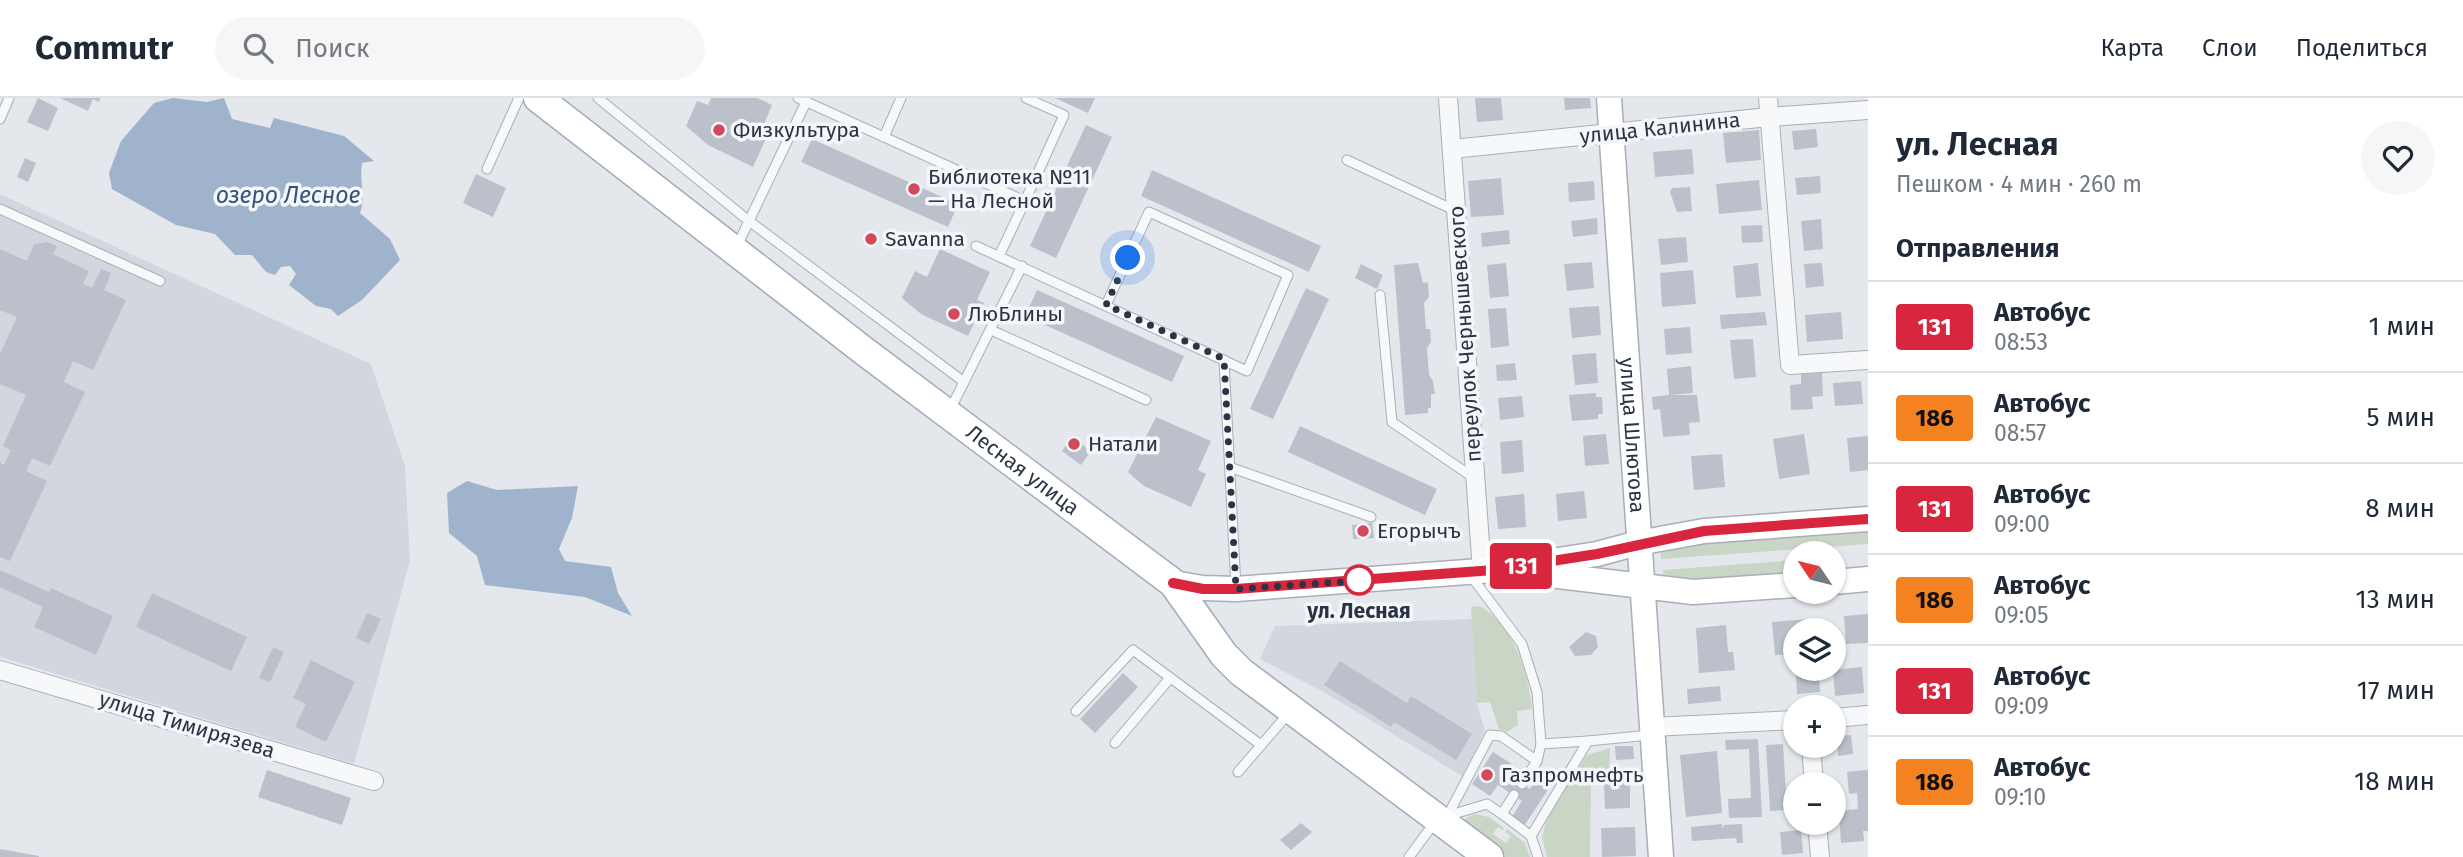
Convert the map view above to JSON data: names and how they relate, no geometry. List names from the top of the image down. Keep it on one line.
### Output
{"streets":{"main road":["улица Шлютова","Лесная улица"],"street":["улица Калинина","переулок Чернышевского","улица Тимирязева"]},"crossings":[["улица Калинина","переулок Чернышевского"],["улица Калинина","улица Шлютова"]],"water":["озеро Лесное"],"places":["Физкультура","Библиотека №11 — На Лесной","Savanna","ЛюБлины","Натали","Егорычъ","ул. Лесная","Газпромнефть"],"lines":["bus line 131"],"north":"top left","page":{"header":"Commutr","search":"Поиск","nav":["Карта","Слои","Поделиться"],"on_map":"131","heading":[["ул. Лесная","Пешком · 4 мин · 260 m"],"Отправления"],"list":[{"mark":"131","name":"Автобус","note":"08:53","value":"1 мин"},{"mark":"186","name":"Автобус","note":"08:57","value":"5 мин"},{"mark":"131","name":"Автобус","note":"09:00","value":"8 мин"},{"mark":"186","name":"Автобус","note":"09:05","value":"13 мин"},{"mark":"131","name":"Автобус","note":"09:09","value":"17 мин"},{"mark":"186","name":"Автобус","note":"09:10","value":"18 мин"}],"map_buttons":["+","−"]}}
